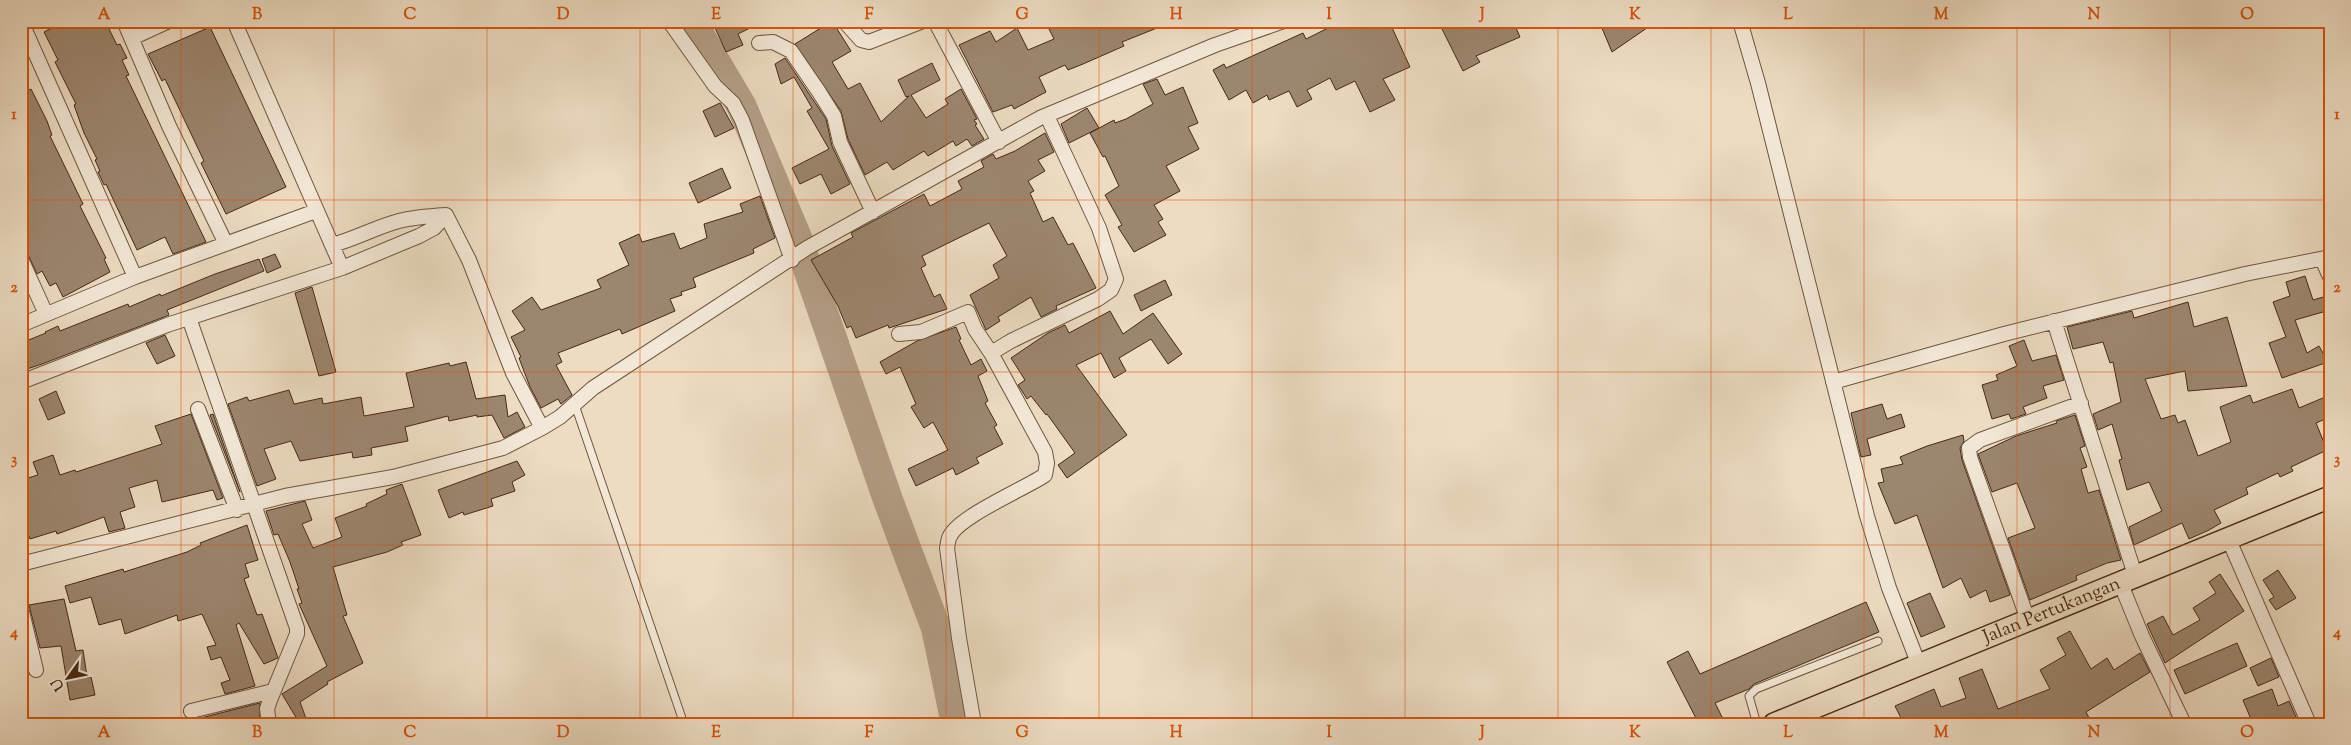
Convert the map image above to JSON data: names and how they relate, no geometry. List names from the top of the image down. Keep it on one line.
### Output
{"streets":{"main road":["Jalan Pertukangan"]},"north":"bottom left","grid":{"columns":["A","B","C","D","E","F","G","H","I","J","K","L","M","N","O"],"rows":["1","2","3","4"]}}
